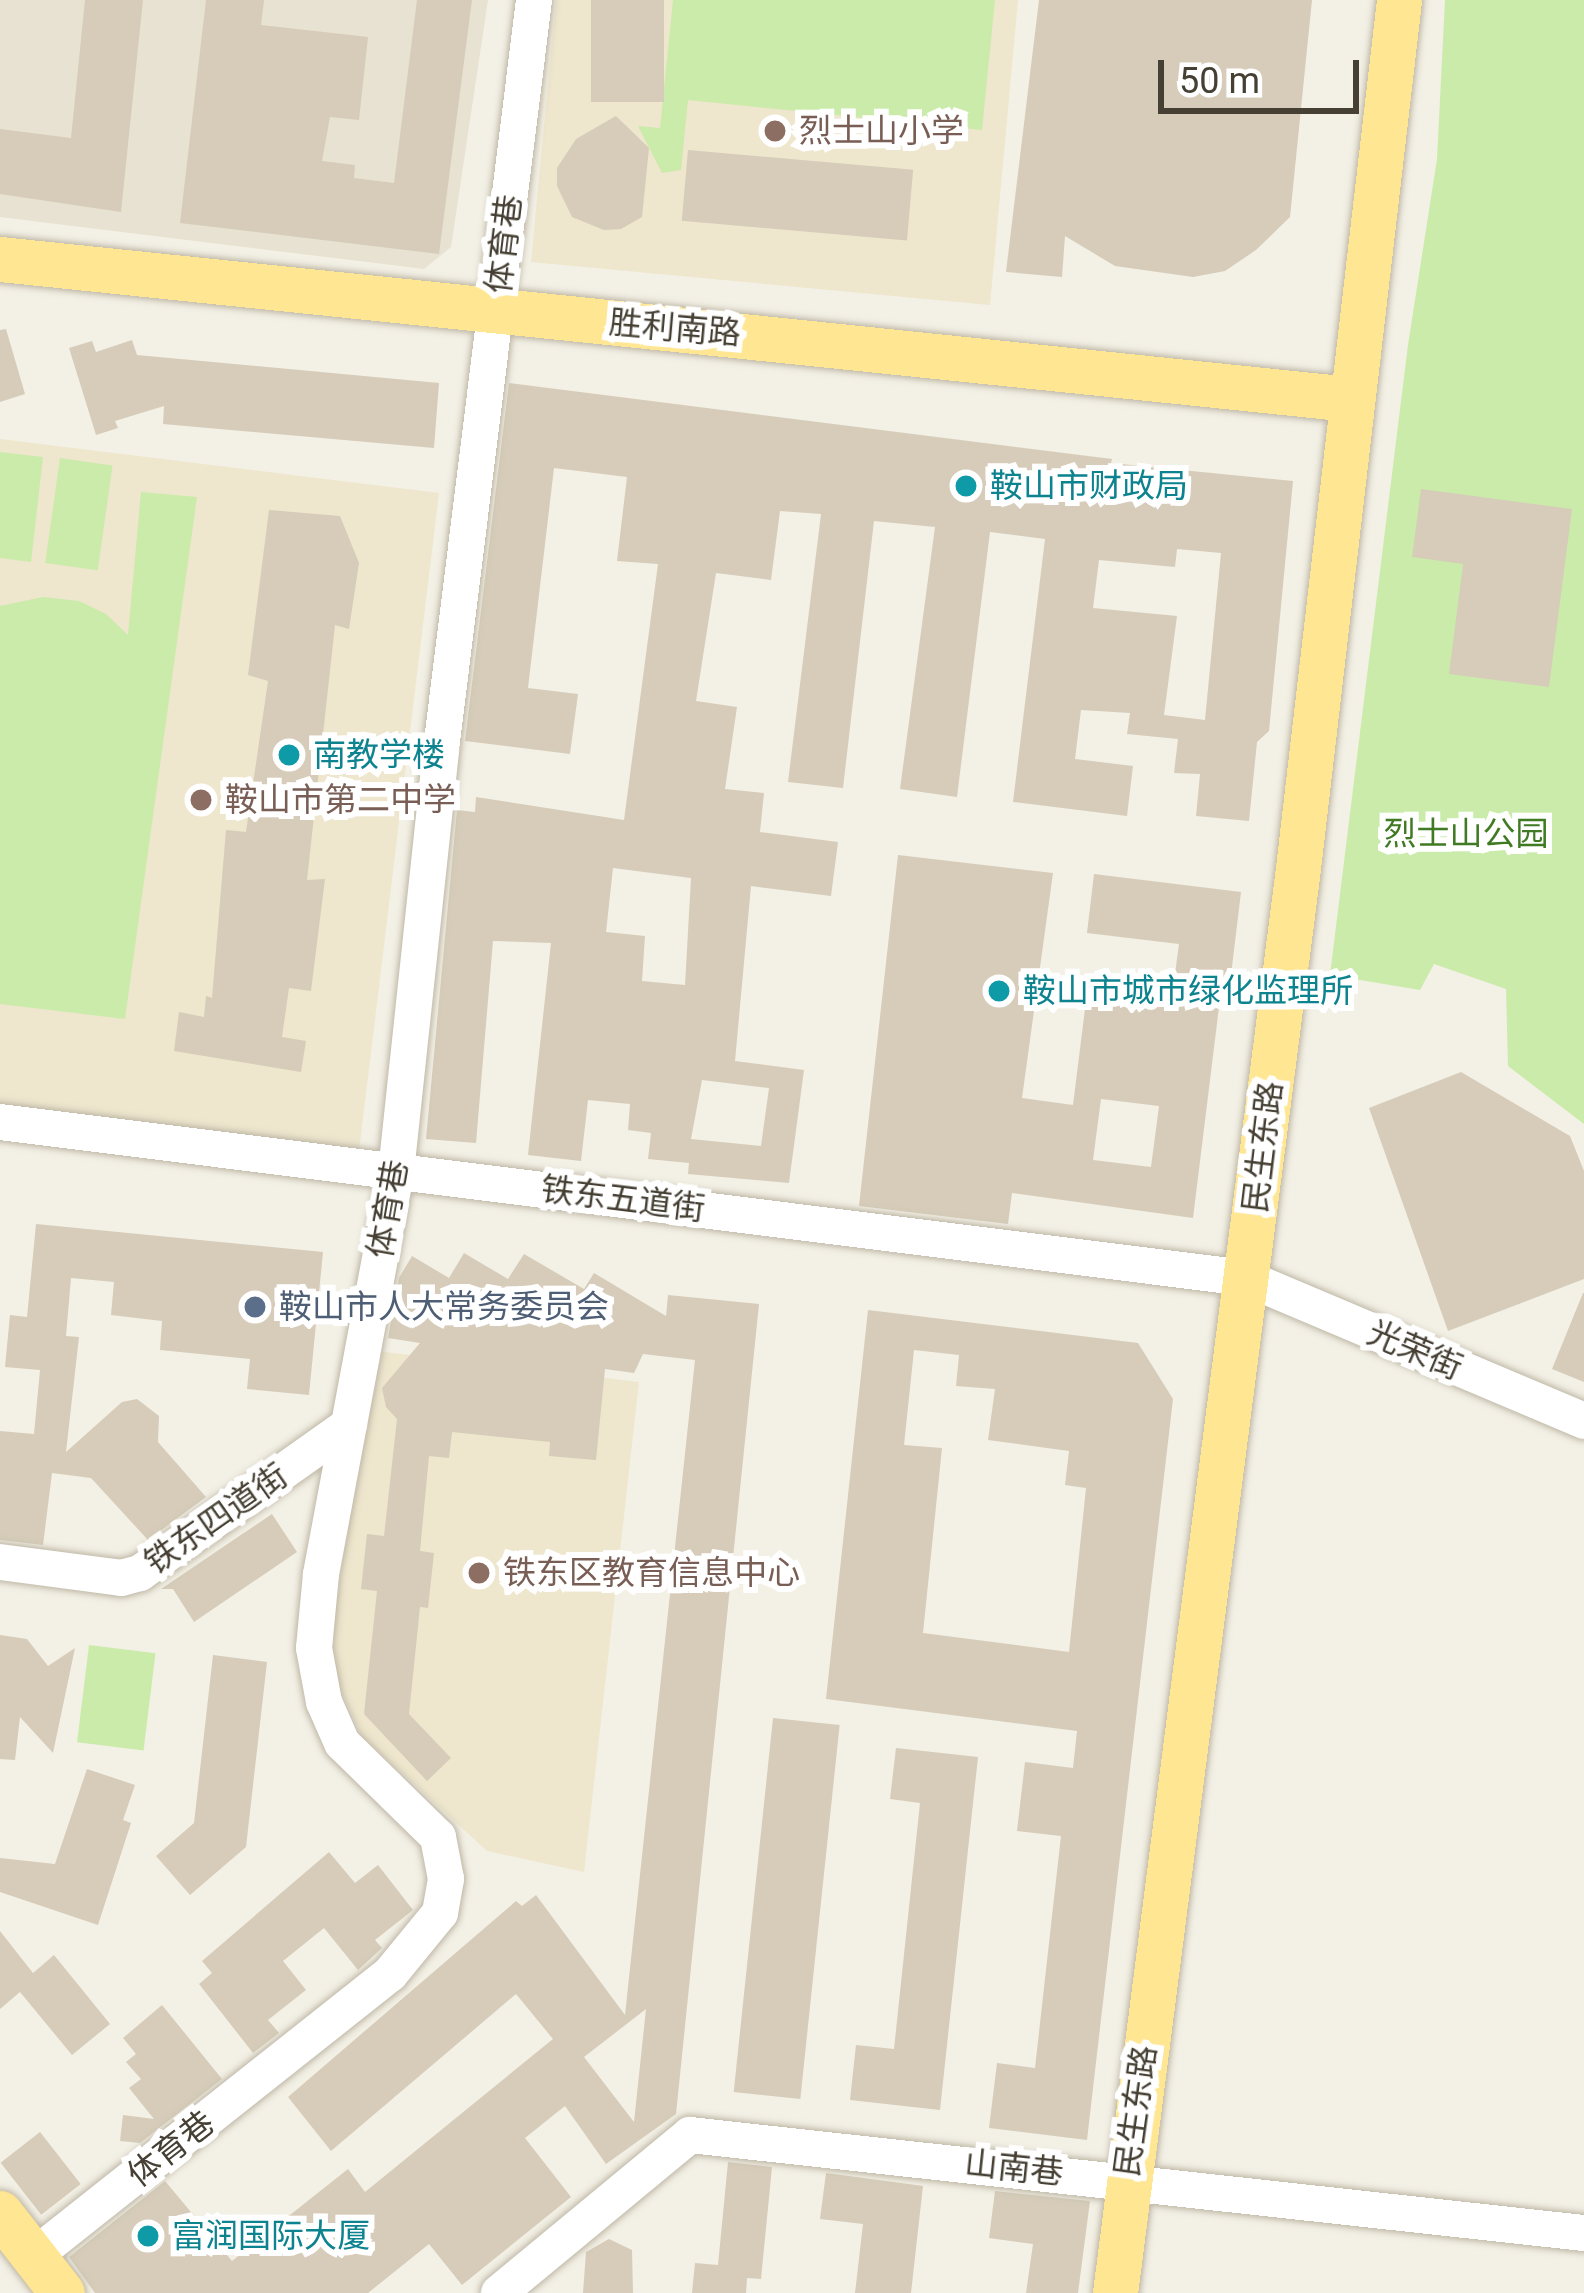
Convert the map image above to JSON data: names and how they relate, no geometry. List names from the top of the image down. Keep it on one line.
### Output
{"streets":{"main road":["胜利南路","民生东路"],"street":["体育巷","铁东五道街","光荣街","铁东四道街","山南巷"]},"crossings":[["体育巷","胜利南路"],["体育巷","铁东五道街"],["体育巷","铁东四道街"],["胜利南路","民生东路"],["民生东路","铁东五道街"],["民生东路","光荣街"],["民生东路","山南巷"],["铁东五道街","光荣街"]],"parks":["烈士山公园"],"places":["烈士山小学","鞍山市财政局","南教学楼","鞍山市第二中学","鞍山市城市绿化监理所","鞍山市人大常务委员会","铁东区教育信息中心","富润国际大厦"],"scale_bar":"50 m"}
